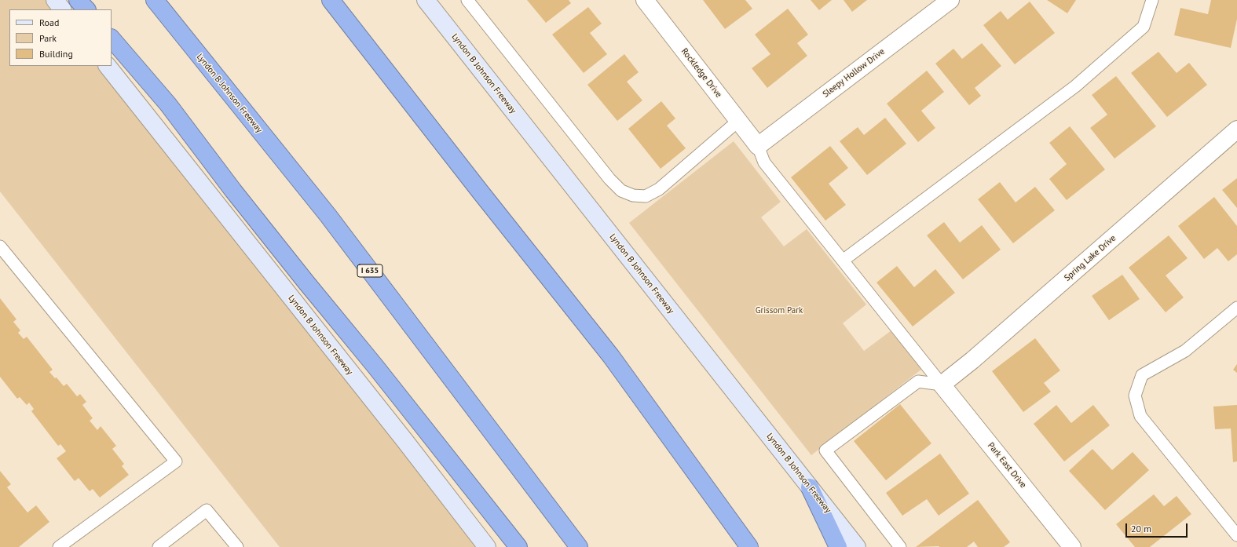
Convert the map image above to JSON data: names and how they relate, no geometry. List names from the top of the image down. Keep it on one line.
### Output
{"streets":{"highway":["Lyndon B Johnson Freeway","I 635"],"street":["Rockledge Drive","Sleepy Hollow Drive","Spring Lake Drive","Park East Drive"]},"crossings":[["Rockledge Drive","Sleepy Hollow Drive"],["Spring Lake Drive","Park East Drive"]],"parks":["Grissom Park"],"legend":["Road","Park","Building"],"scale_bar":"20 m"}
